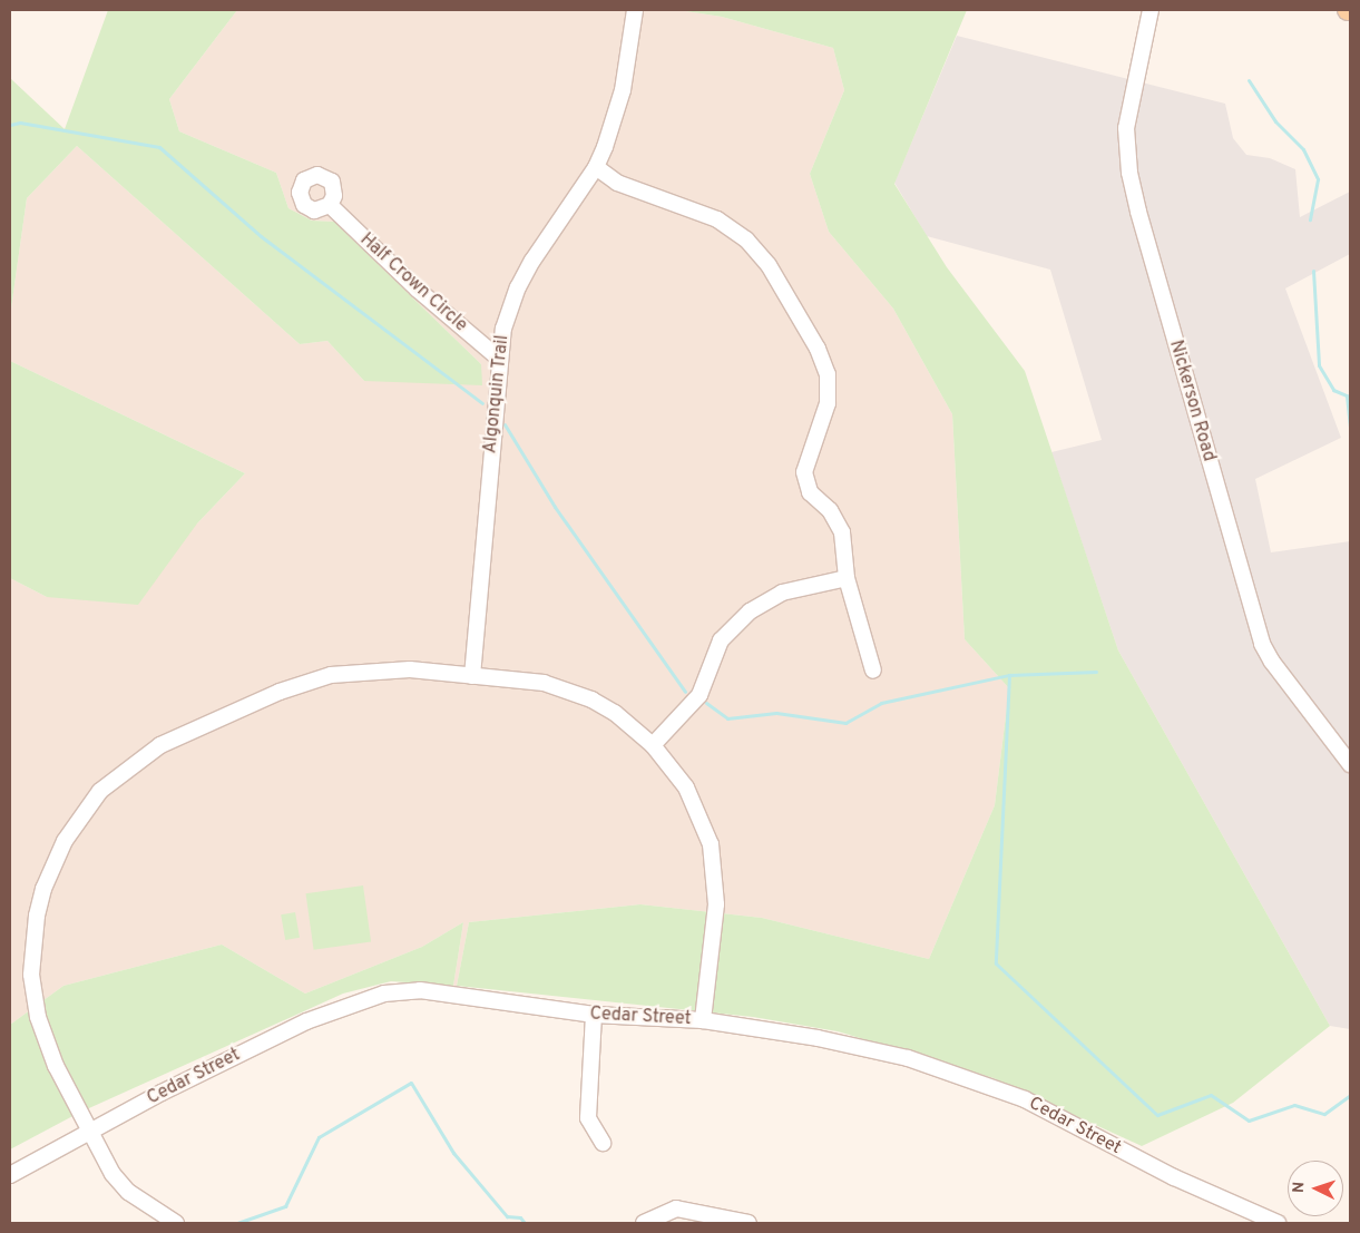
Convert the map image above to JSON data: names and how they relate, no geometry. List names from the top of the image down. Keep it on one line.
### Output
{"streets":{"street":["Half Crown Circle","Algonquin Trail","Nickerson Road","Cedar Street"]},"crossings":[["Half Crown Circle","Algonquin Trail"]],"north":"left"}
